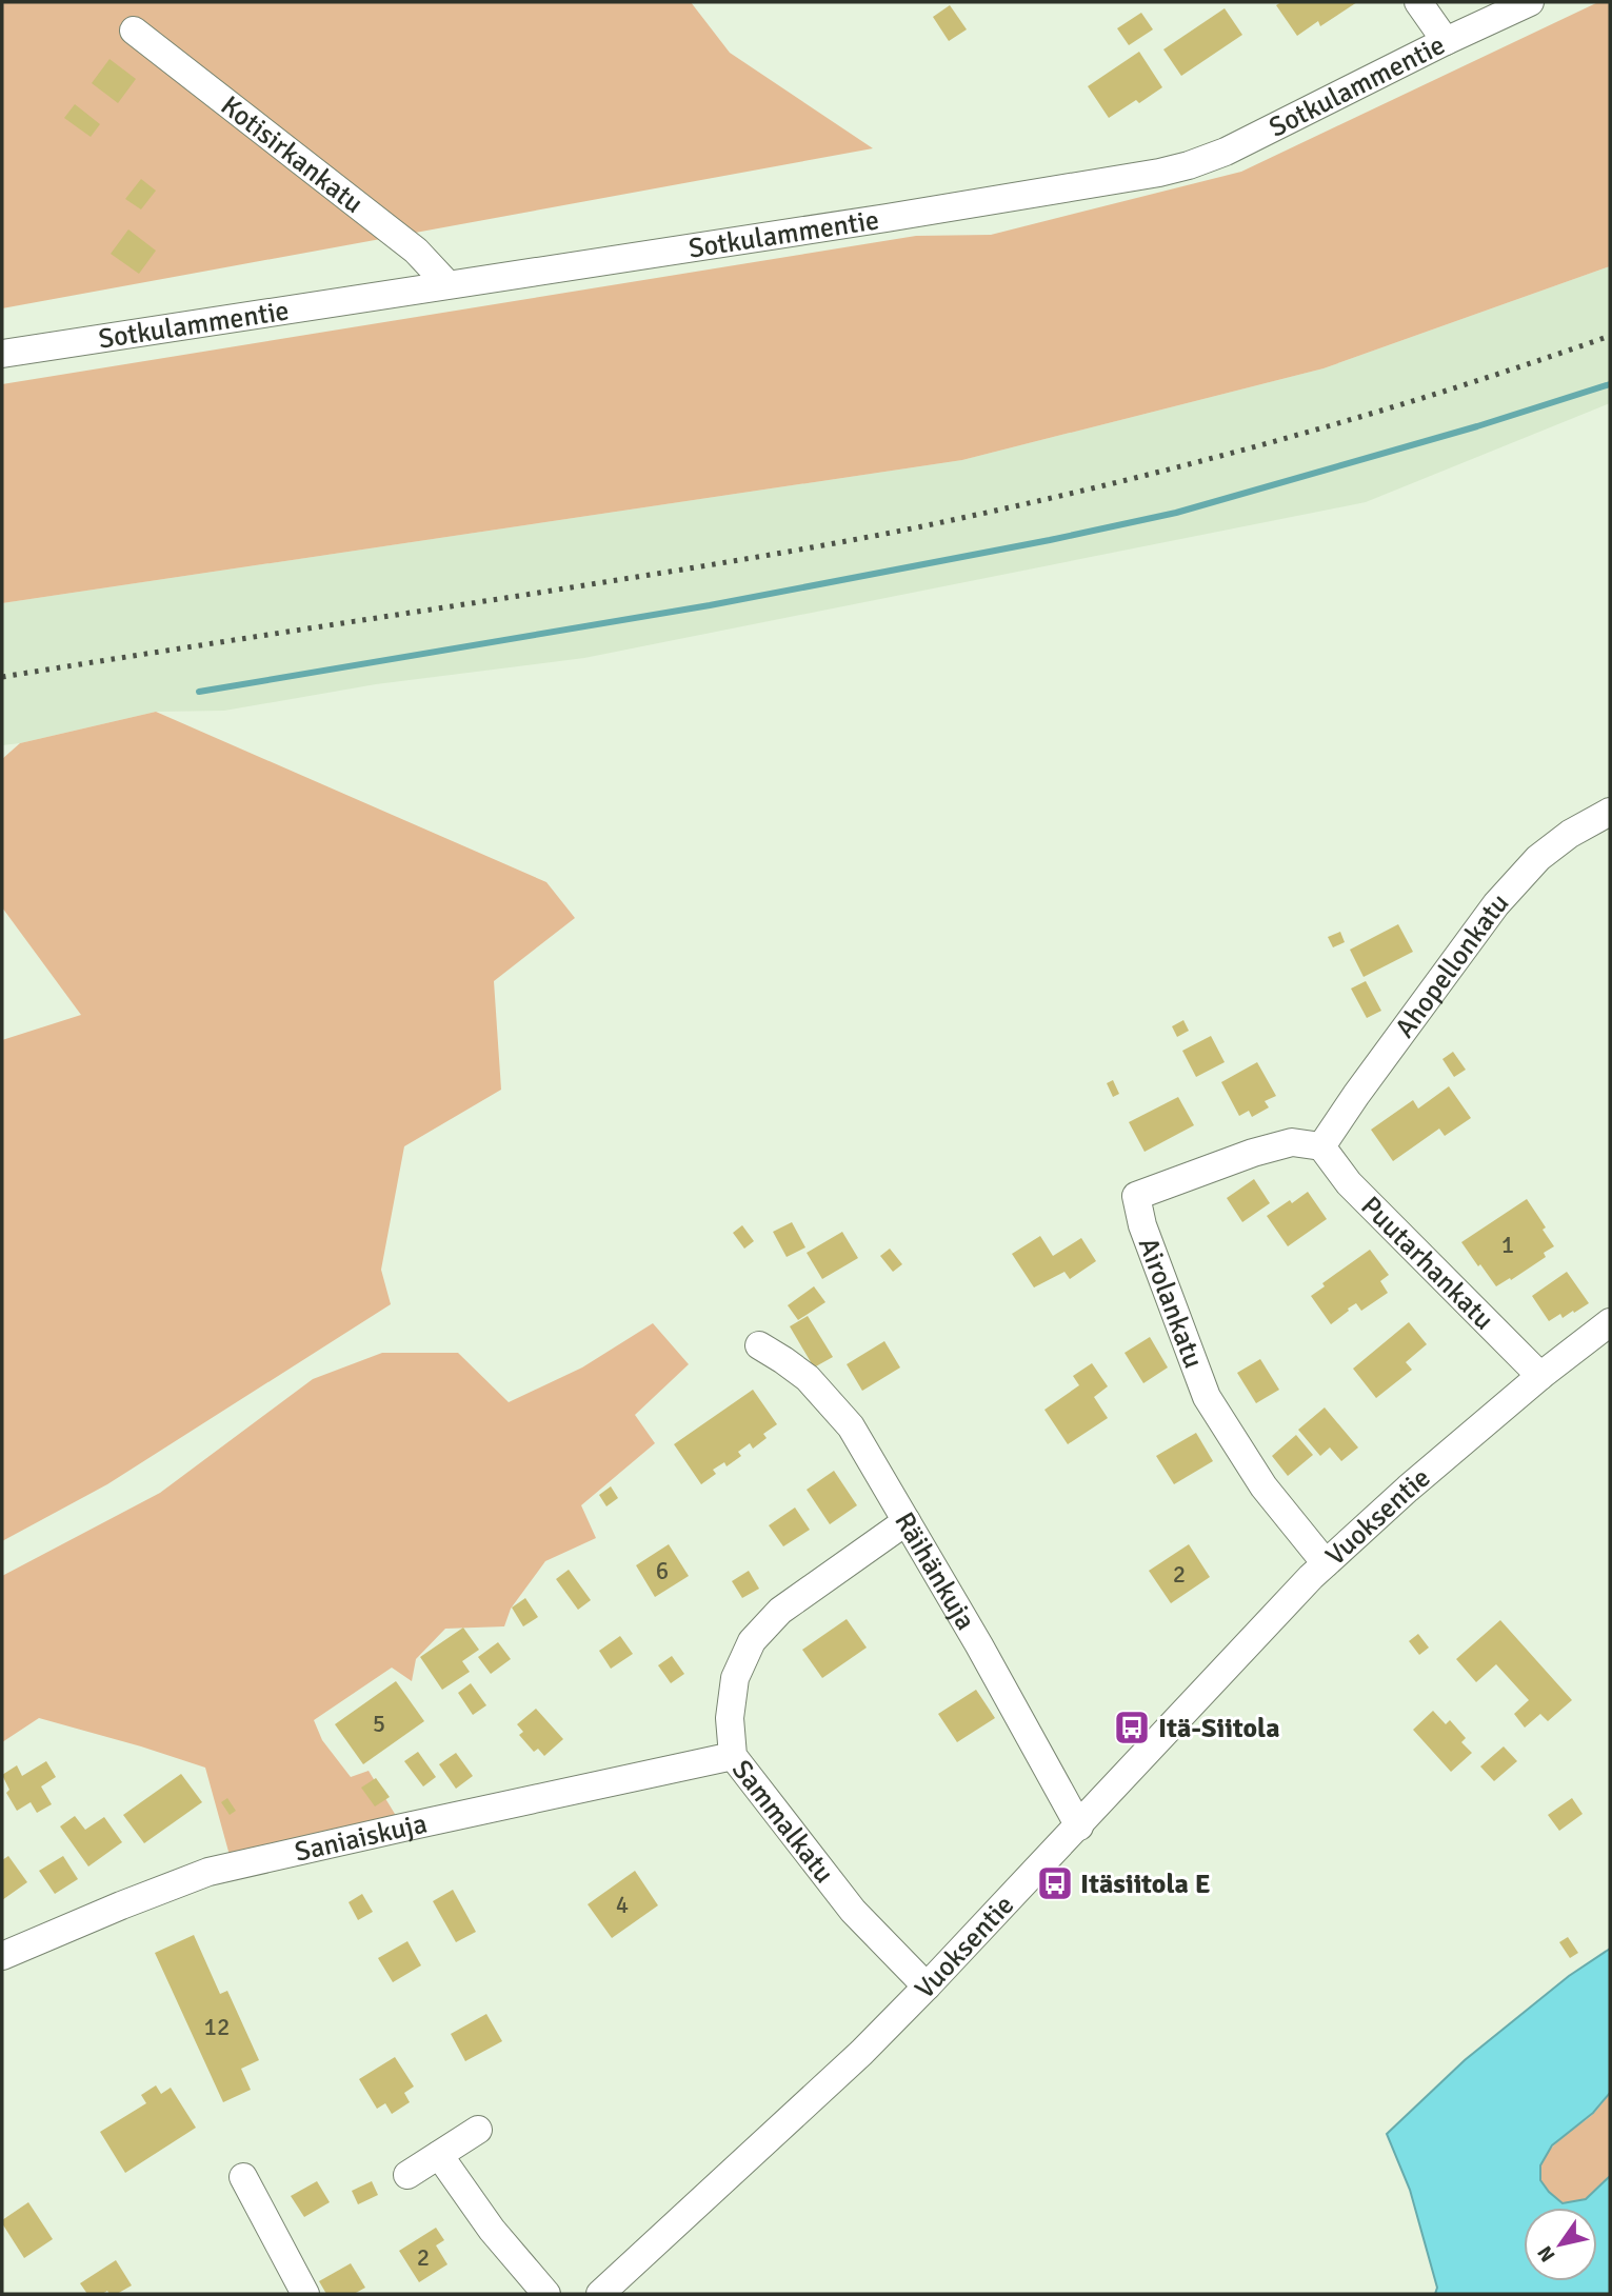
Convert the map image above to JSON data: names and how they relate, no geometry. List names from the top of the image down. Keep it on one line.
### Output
{"streets":{"street":["Sotkulammentie","Kotisirkankatu","Ahopellonkatu","Puutarhankatu","Airolankatu","Vuoksentie","Räihänkuja","Sammalkatu","Saniaiskuja"]},"crossings":[["Sotkulammentie","Kotisirkankatu"],["Ahopellonkatu","Puutarhankatu"],["Ahopellonkatu","Airolankatu"],["Puutarhankatu","Airolankatu"],["Puutarhankatu","Vuoksentie"],["Airolankatu","Vuoksentie"],["Vuoksentie","Räihänkuja"],["Vuoksentie","Sammalkatu"],["Räihänkuja","Sammalkatu"],["Sammalkatu","Saniaiskuja"]],"places":{"bus stop":["Itä-Siitola","Itäsiitola E"]},"house_numbers":["1","6","2","5","4","12","2"],"north":"bottom left"}
